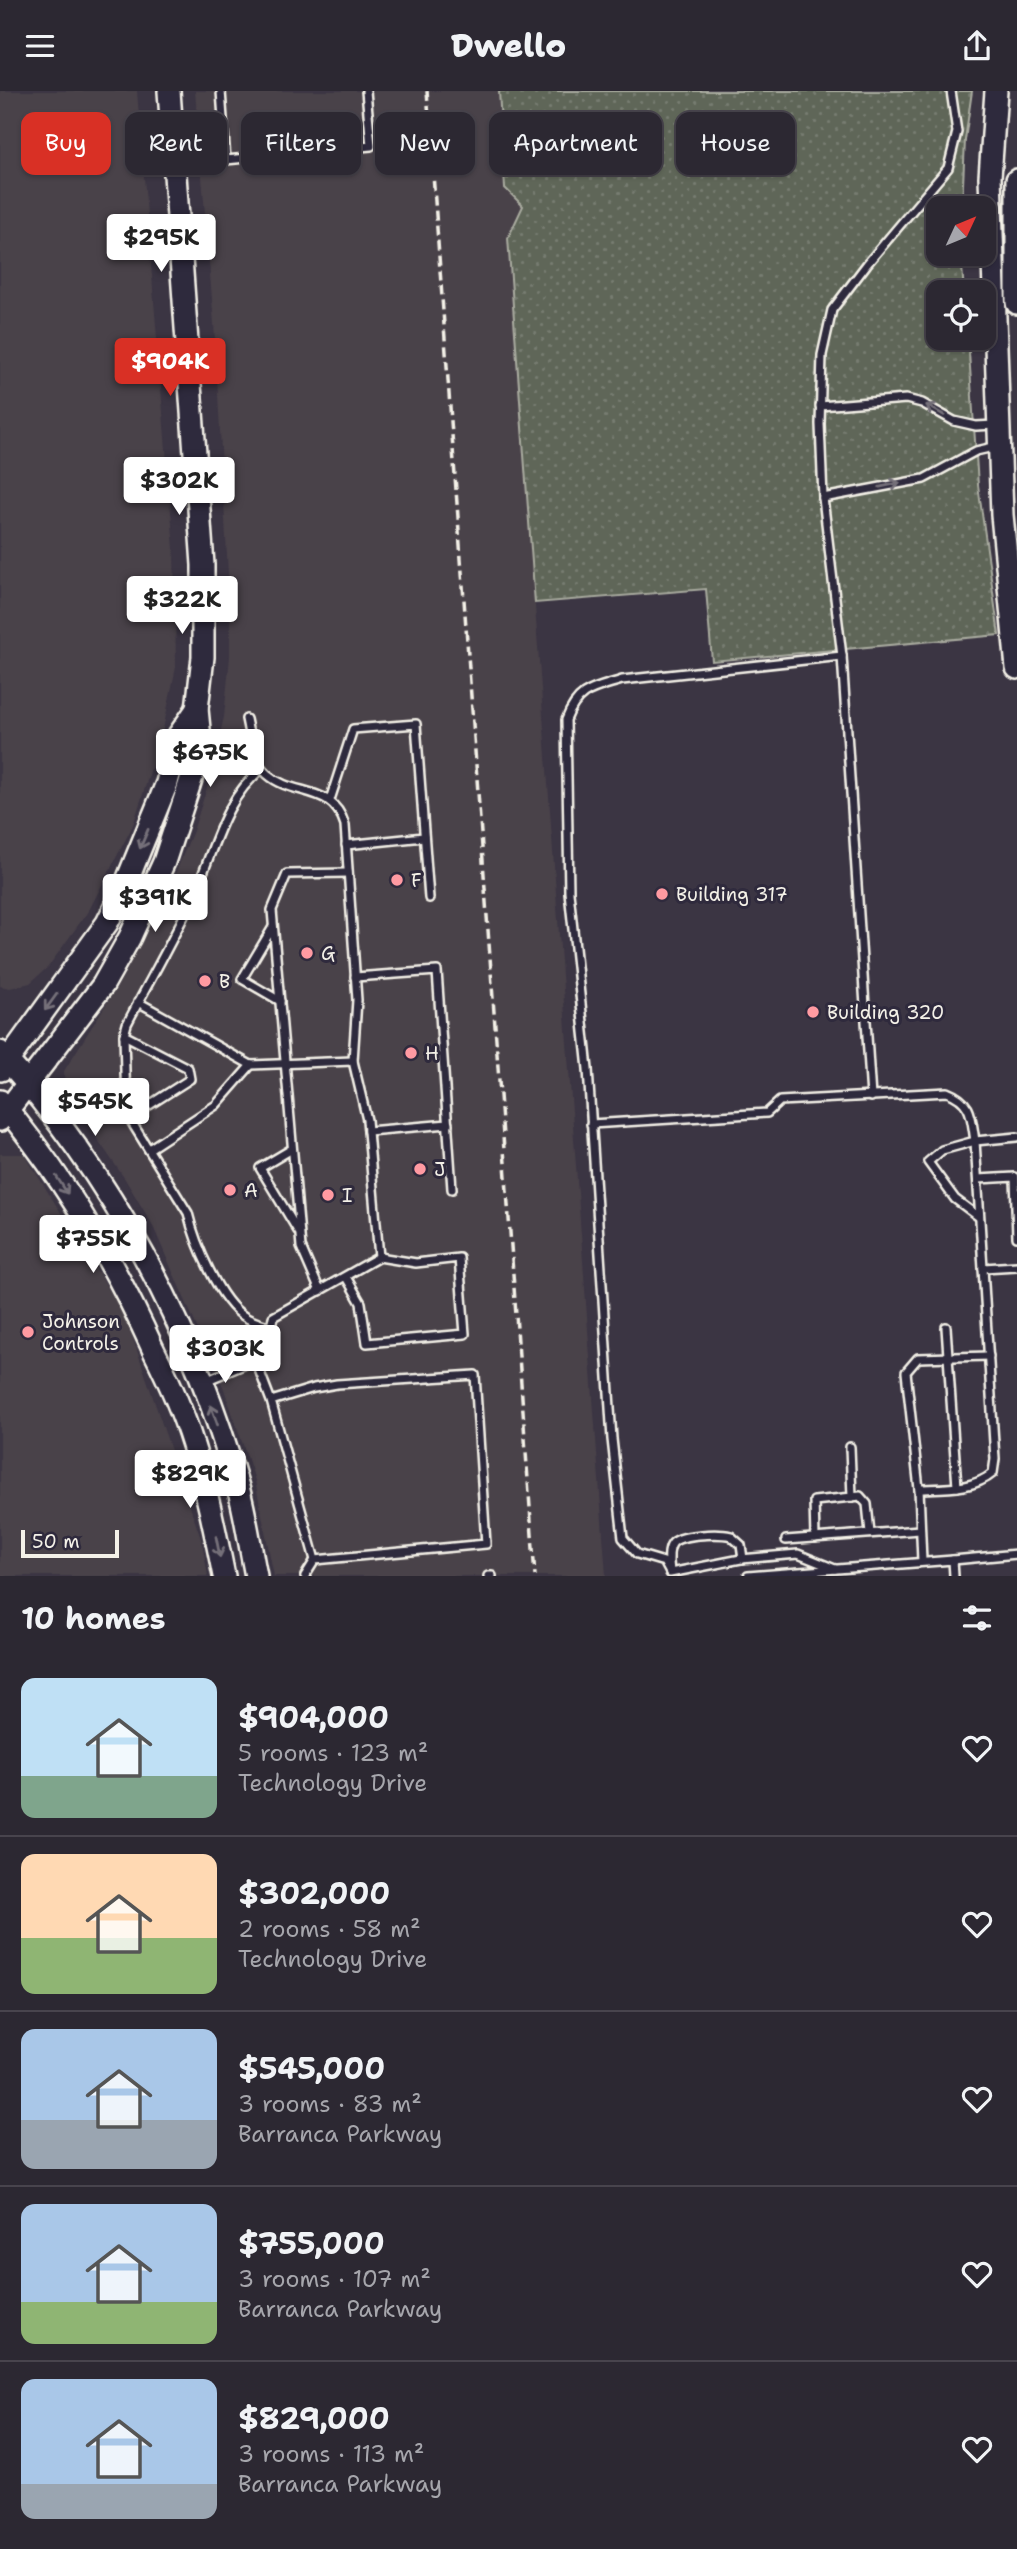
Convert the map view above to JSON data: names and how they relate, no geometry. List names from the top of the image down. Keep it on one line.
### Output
{"places":["F","Building 317","G","B","Building 320","H","J","A","I","Johnson Controls"],"scale_bar":"50 m","north":"top right","page":{"header":"Dwello","chip":["Buy","Rent","Filters","New","Apartment","House"],"price":["$295K","$904K","$302K","$322K","$675K","$391K","$545K","$755K","$303K","$829K"],"scale":"50 m","heading":"10 homes","list":[{"name":"$904,000","note":"5 rooms · 123 m² · Technology Drive"},{"name":"$302,000","note":"2 rooms · 58 m² · Technology Drive"},{"name":"$545,000","note":"3 rooms · 83 m² · Barranca Parkway"},{"name":"$755,000","note":"3 rooms · 107 m² · Barranca Parkway"},{"name":"$829,000","note":"3 rooms · 113 m² · Barranca Parkway"}]}}
